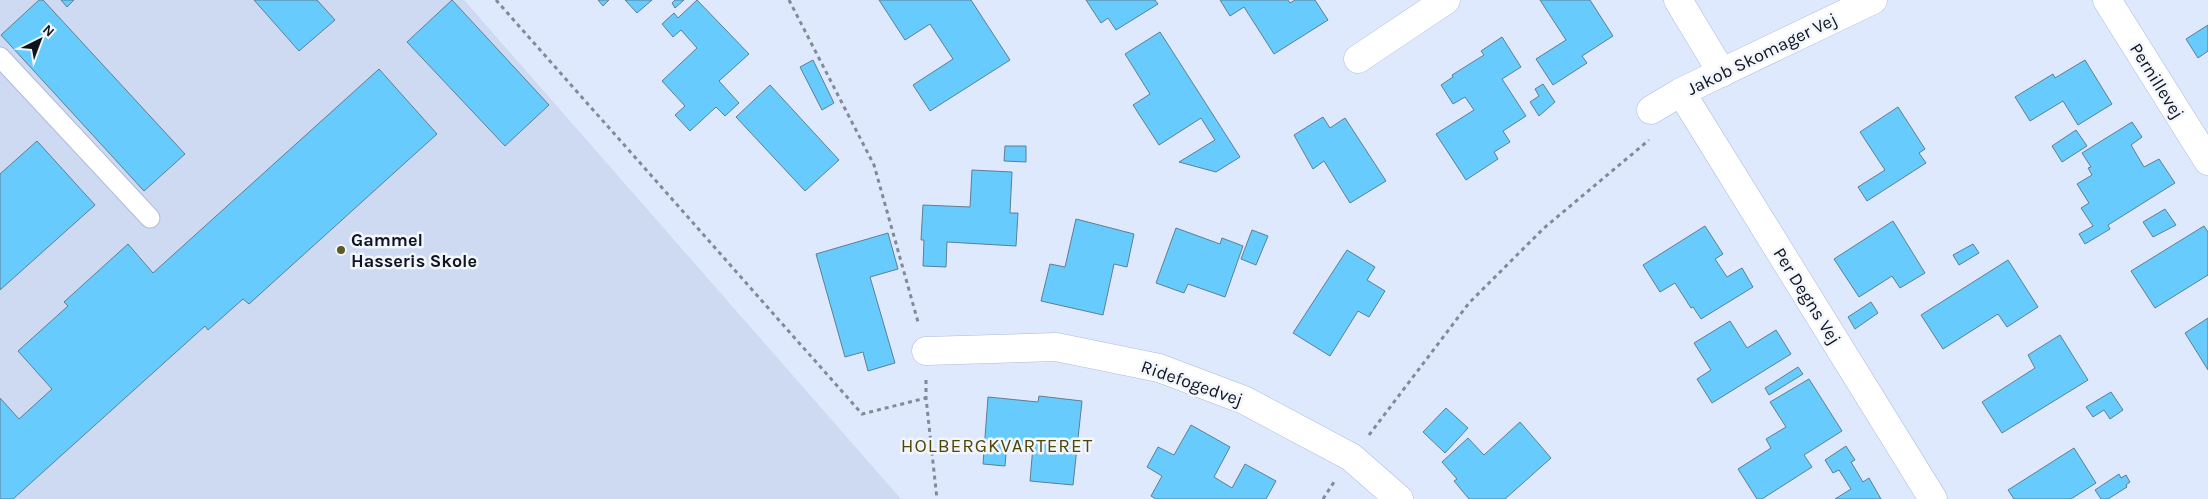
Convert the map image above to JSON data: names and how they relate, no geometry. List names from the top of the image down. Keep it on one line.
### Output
{"streets":{"street":["Jakob Skomager Vej","Pernillevej","Per Degns Vej","Ridefogedvej"]},"crossings":[["Jakob Skomager Vej","Per Degns Vej"]],"districts":["HOLBERGKVARTERET"],"places":["Gammel Hasseris Skole"],"north":"top right"}
